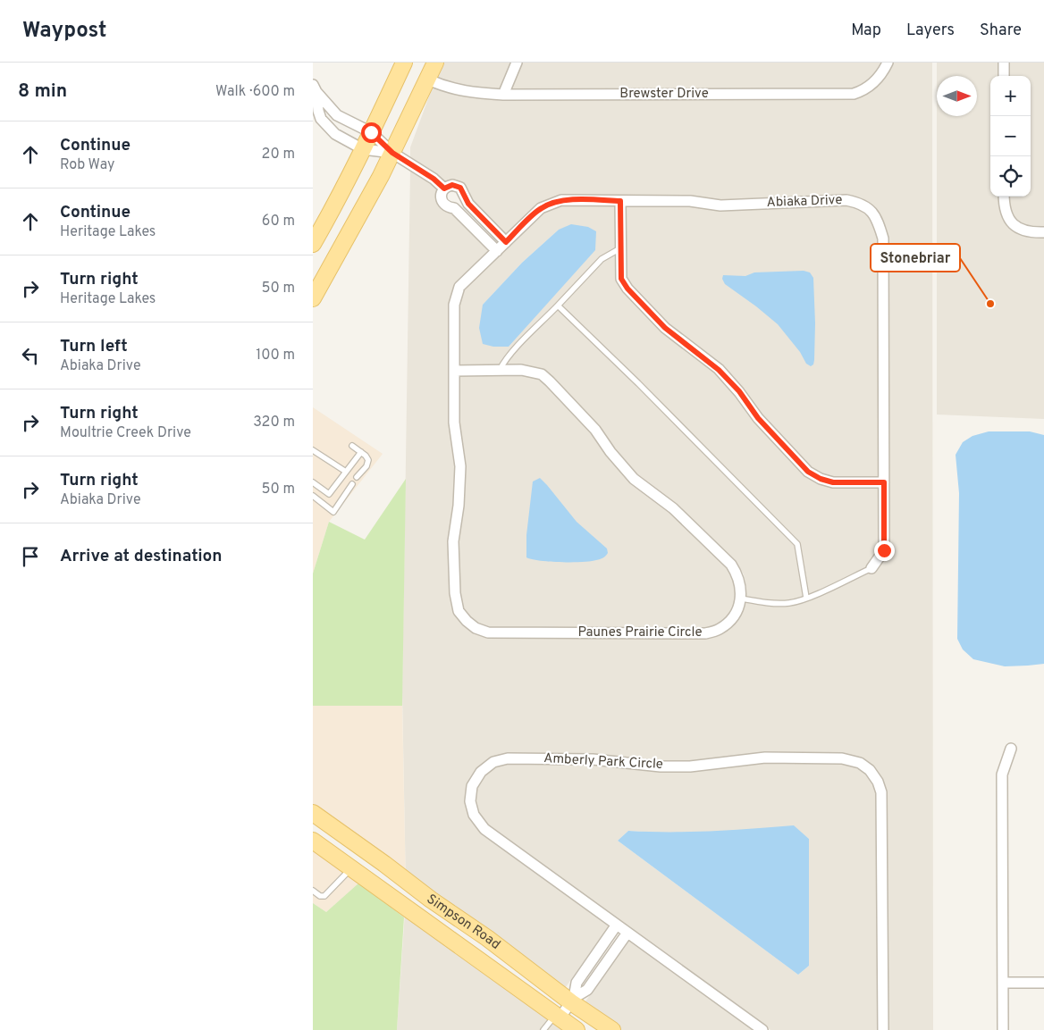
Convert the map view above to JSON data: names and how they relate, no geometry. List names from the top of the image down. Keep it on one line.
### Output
{"streets":{"main road":["Simpson Road"],"street":["Brewster Drive","Abiaka Drive","Paunes Prairie Circle","Amberly Park Circle"]},"crossings":[["Abiaka Drive","Paunes Prairie Circle"]],"places":["Stonebriar"],"north":"right","page":{"header":"Waypost","nav":["Map","Layers","Share"],"heading":["8 min","Walk · 600 m"],"map_buttons":["+","−"],"list":[["Continue","Rob Way","20 m"],["Continue","Heritage Lakes","60 m"],["Turn right","Heritage Lakes","50 m"],["Turn left","Abiaka Drive","100 m"],["Turn right","Moultrie Creek Drive","320 m"],["Turn right","Abiaka Drive","50 m"],"Arrive at destination"]}}
